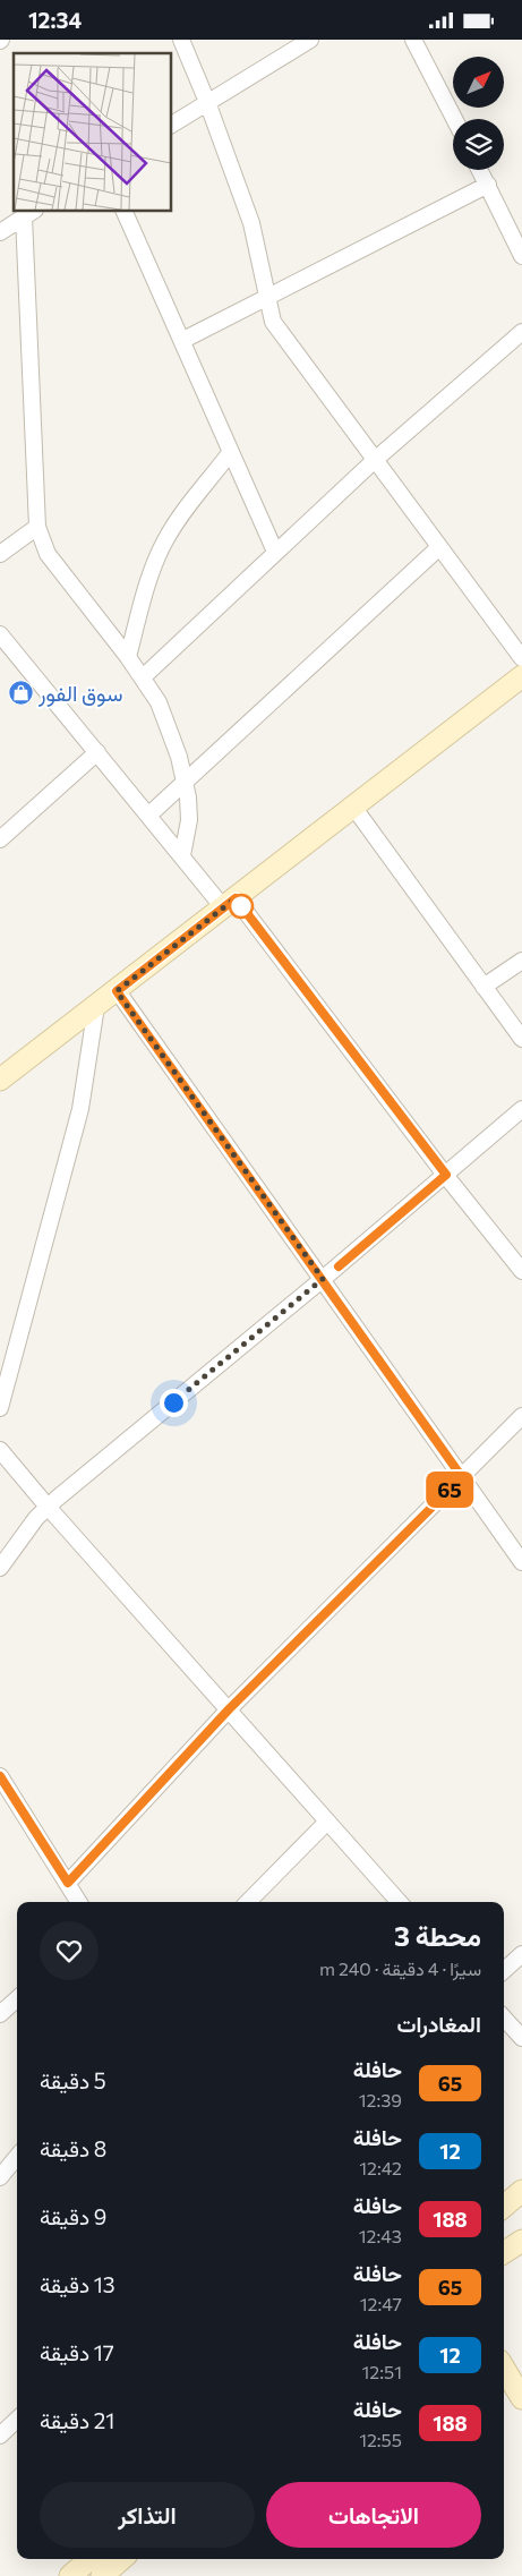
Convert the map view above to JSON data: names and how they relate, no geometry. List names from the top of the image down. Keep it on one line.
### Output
{"places":{"shop":["سوق الفور"]},"lines":["bus line 65"],"north":"top right","page":{"status":"12:34","on_map":"65","heading":[["محطة 3","سيرًا · 4 دقيقة · 240 m"],"المغادرات"],"list":[{"mark":"65","name":"حافلة","note":"12:39","value":"5 دقيقة"},{"mark":"12","name":"حافلة","note":"12:42","value":"8 دقيقة"},{"mark":"188","name":"حافلة","note":"12:43","value":"9 دقيقة"},{"mark":"65","name":"حافلة","note":"12:47","value":"13 دقيقة"},{"mark":"12","name":"حافلة","note":"12:51","value":"17 دقيقة"},{"mark":"188","name":"حافلة","note":"12:55","value":"21 دقيقة"}],"buttons":["الاتجاهات","التذاكر"]}}
